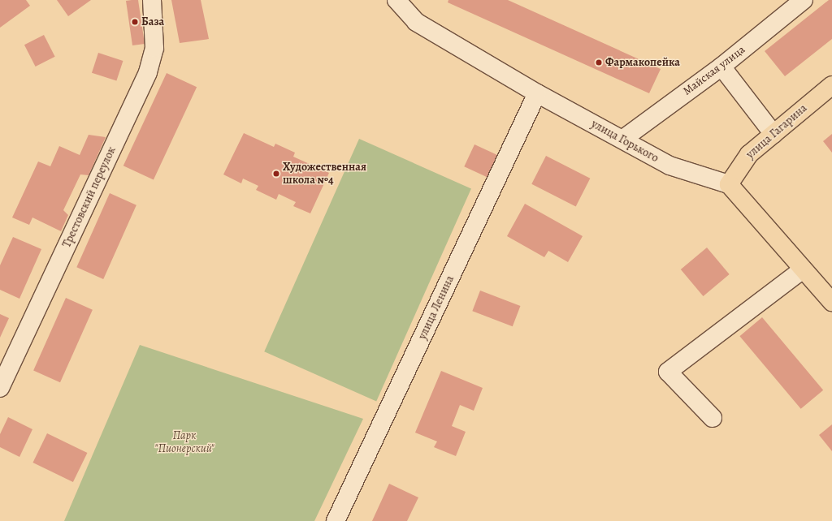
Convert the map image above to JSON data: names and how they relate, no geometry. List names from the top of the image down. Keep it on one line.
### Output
{"streets":{"main road":["улица Гагарина"],"street":["Майская улица","улица Горького","Трестовский переулок","улица Ленина"]},"crossings":[["Майская улица","улица Горького"],["улица Гагарина","улица Горького"],["улица Горького","улица Ленина"]],"parks":["Парк \"Пионерский\""],"places":["База","Фармакопейка","Художественная школа №4"]}
